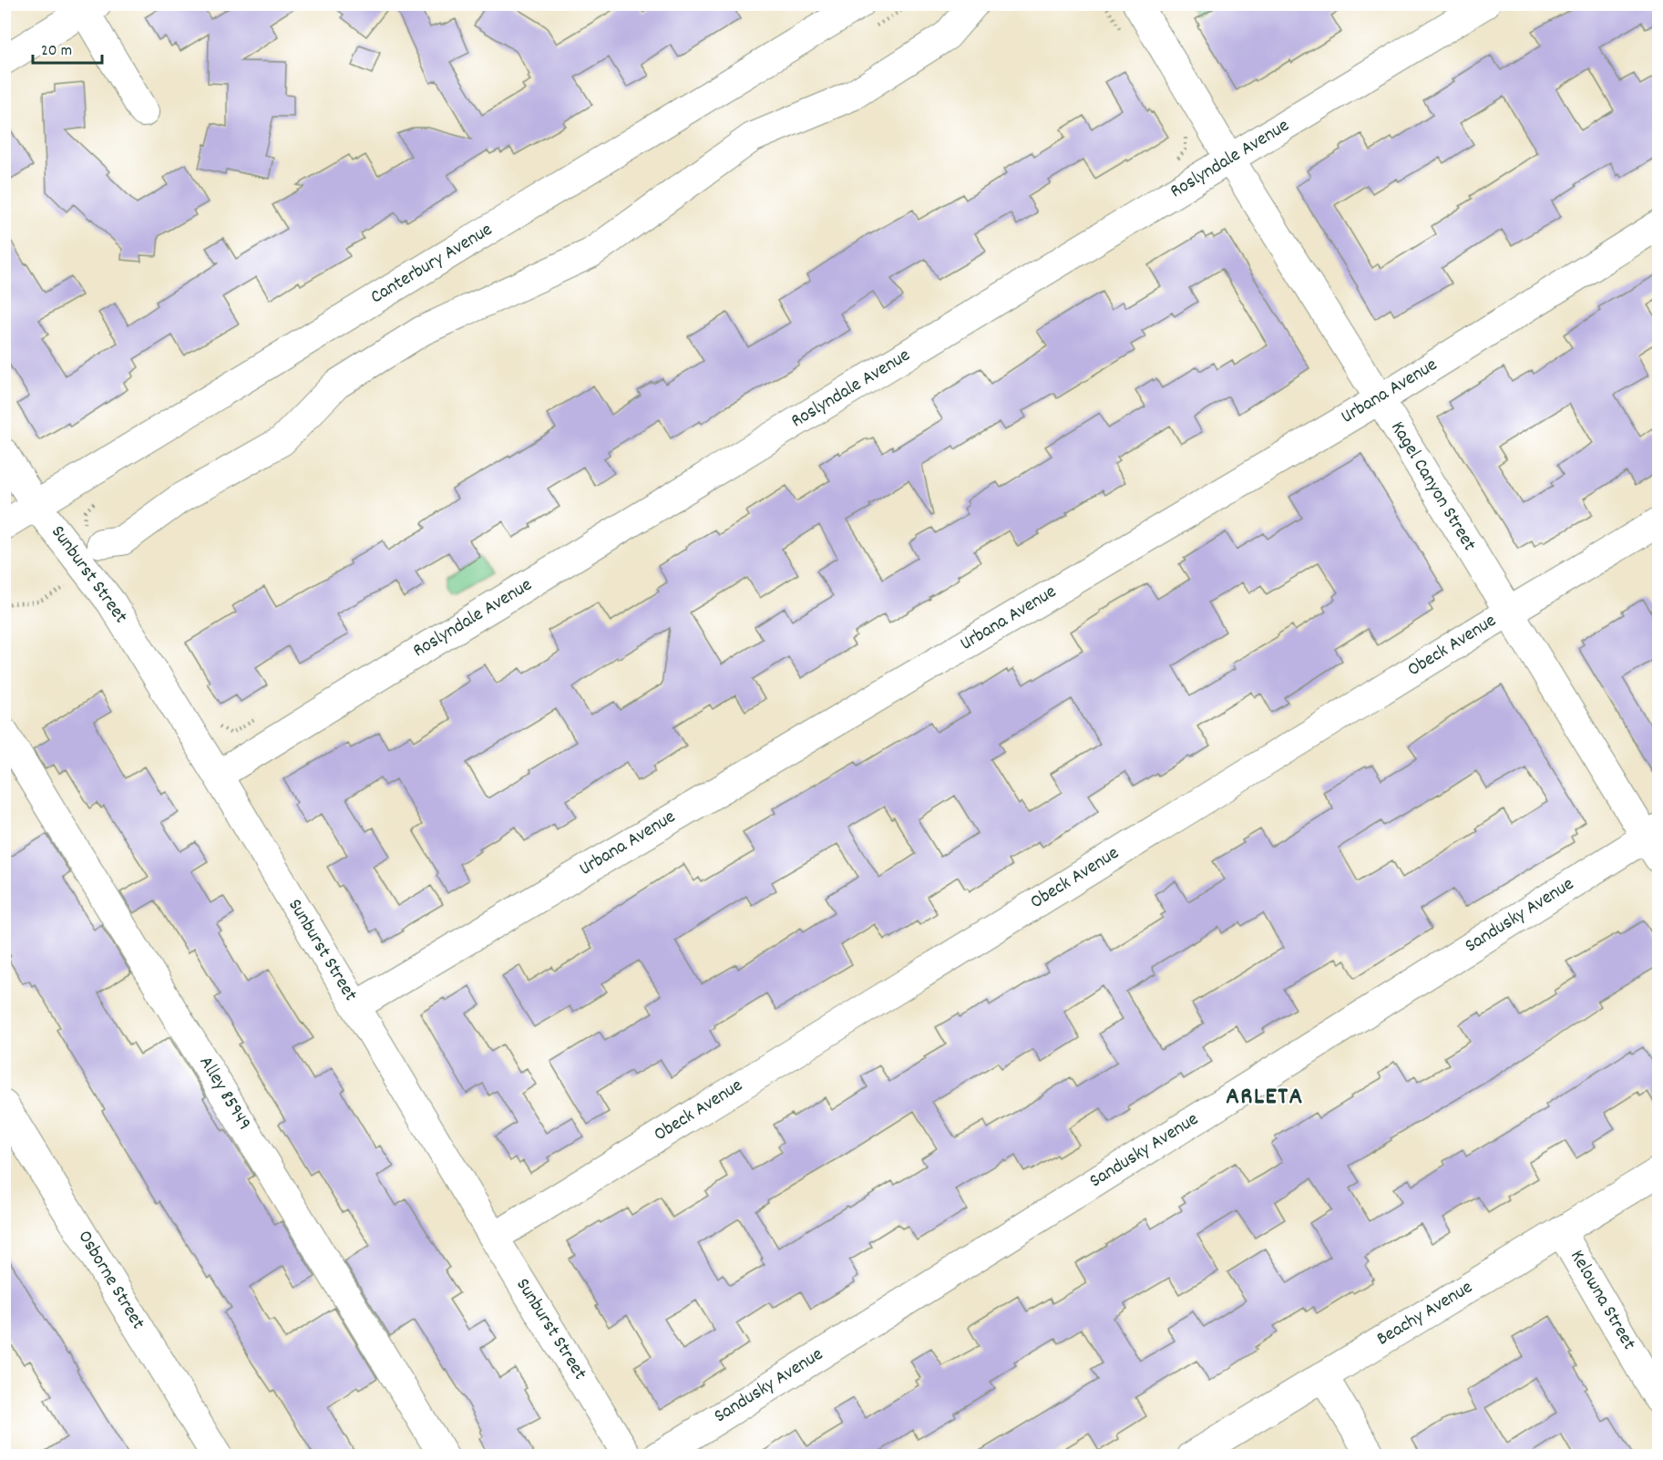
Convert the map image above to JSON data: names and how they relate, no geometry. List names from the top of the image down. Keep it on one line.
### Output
{"streets":{"main road":["Osborne Street"],"street":["Roslyndale Avenue","Canterbury Avenue","Urbana Avenue","Kagel Canyon Street","Sunburst Street","Obeck Avenue","Sandusky Avenue","Alley 85949","Kelowna Street","Beachy Avenue"]},"crossings":[["Roslyndale Avenue","Kagel Canyon Street"],["Roslyndale Avenue","Sunburst Street"],["Canterbury Avenue","Sunburst Street"],["Urbana Avenue","Kagel Canyon Street"],["Urbana Avenue","Sunburst Street"],["Kagel Canyon Street","Obeck Avenue"],["Kagel Canyon Street","Sandusky Avenue"],["Sunburst Street","Obeck Avenue"],["Kelowna Street","Beachy Avenue"]],"districts":["ARLETA"],"scale_bar":"20 m"}
